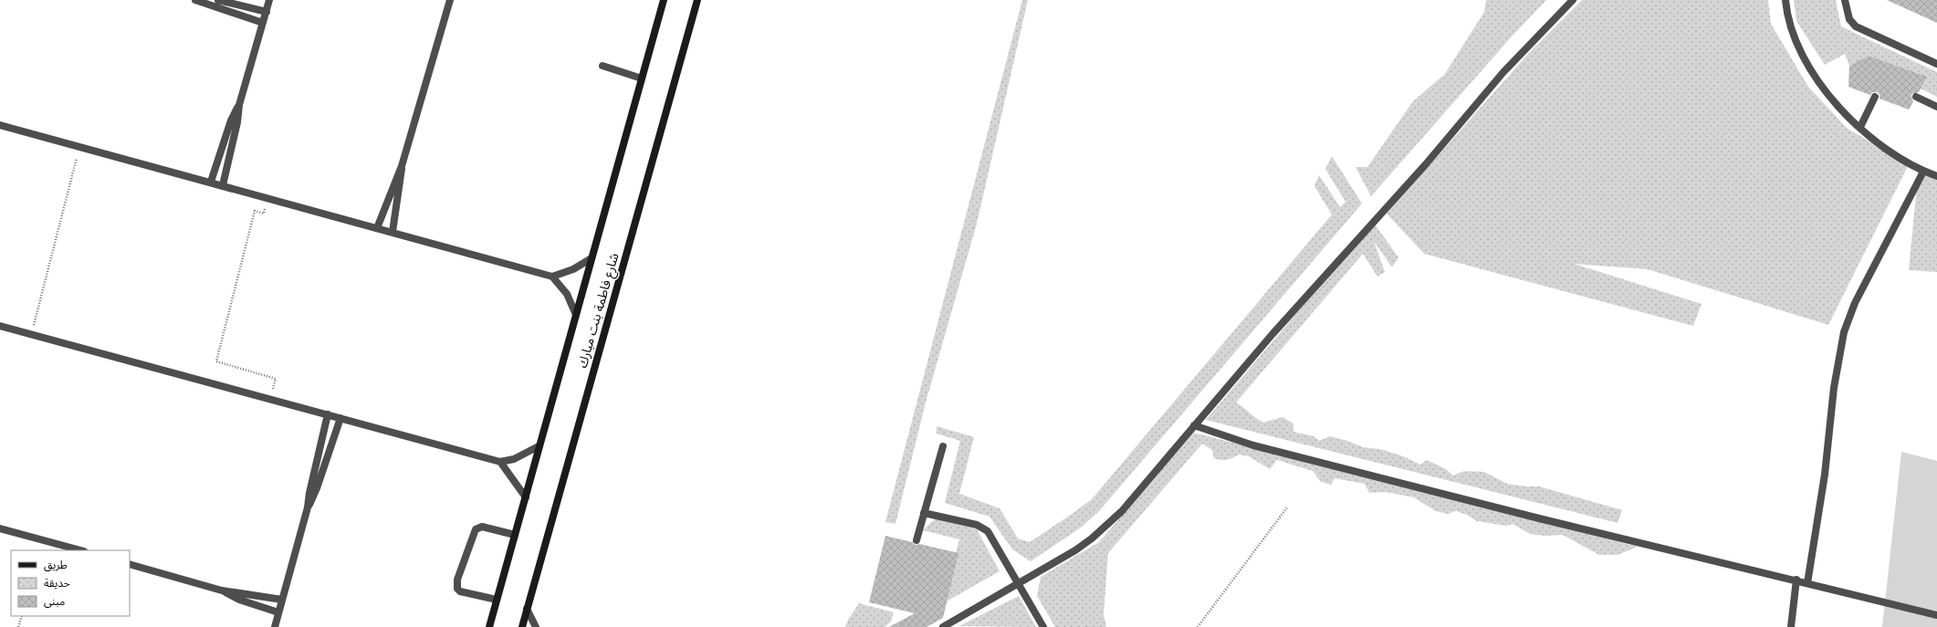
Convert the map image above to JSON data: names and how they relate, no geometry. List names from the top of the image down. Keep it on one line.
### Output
{"streets":{"street":["شارع فاطمة بنت مبارك"]},"legend":["طريق","حديقة","مبنى"]}
